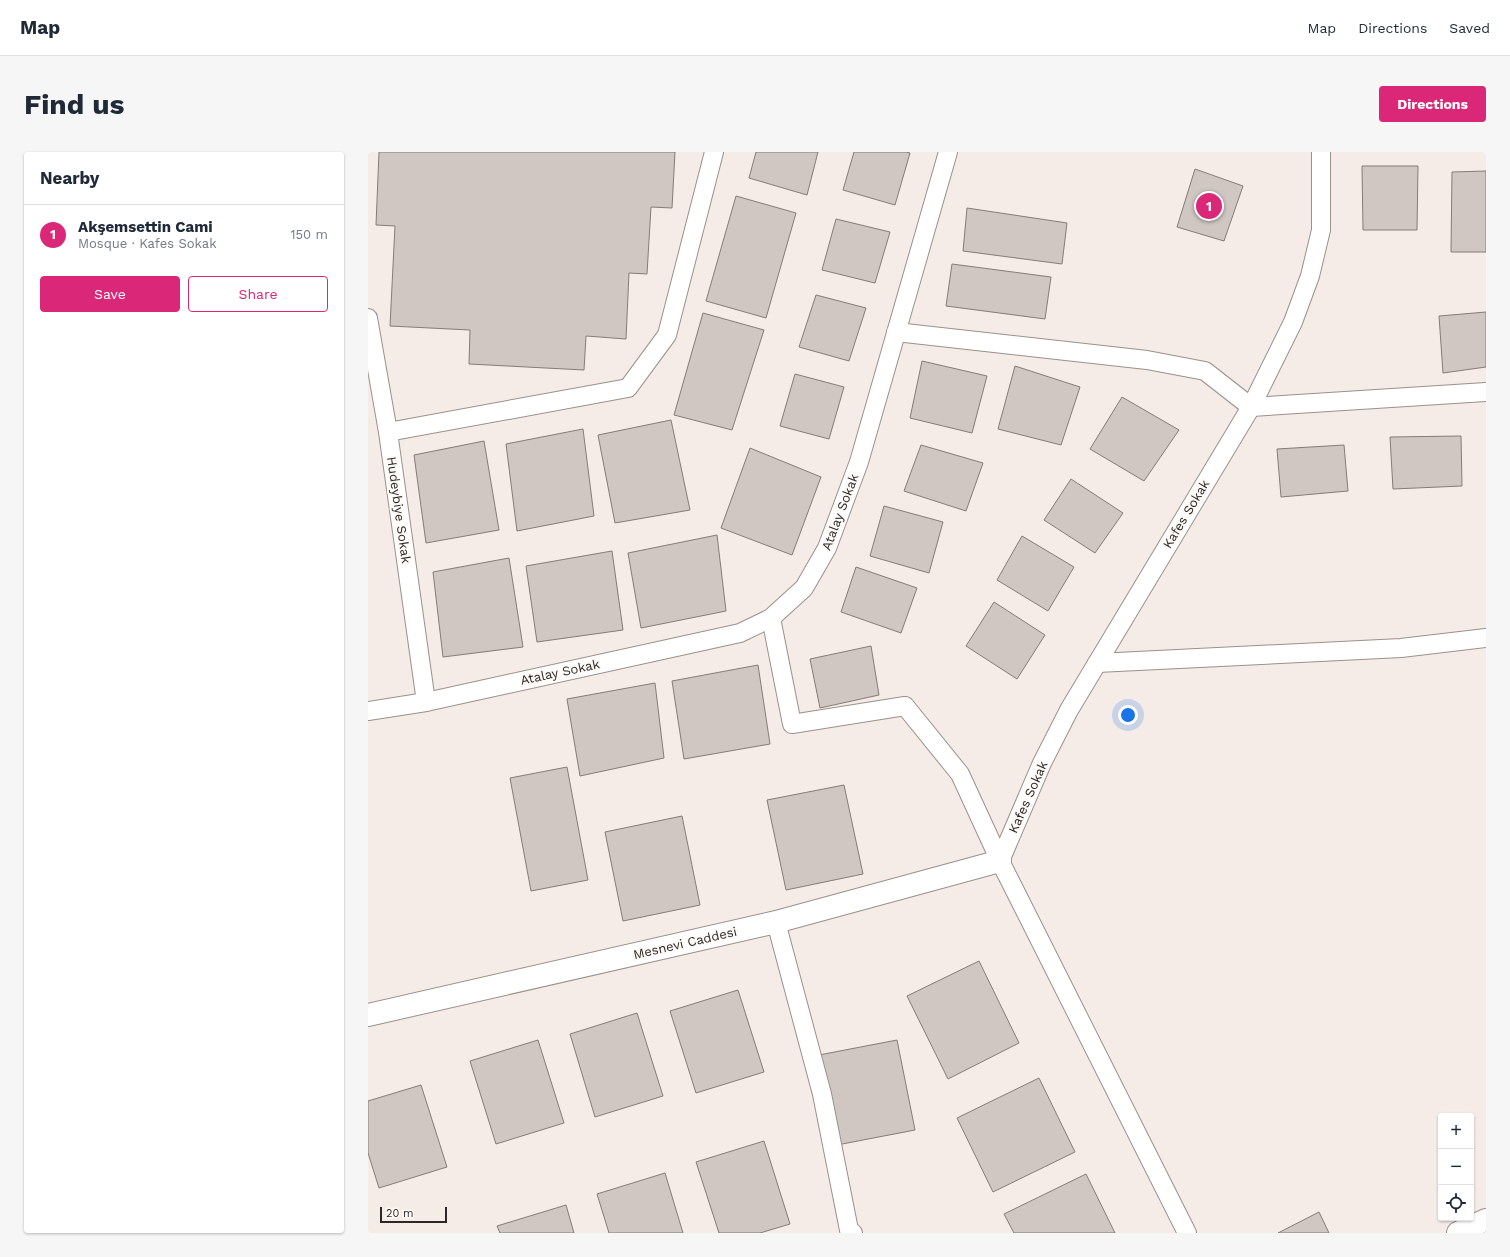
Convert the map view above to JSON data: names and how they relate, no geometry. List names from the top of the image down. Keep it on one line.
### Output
{"streets":{"street":["Hudeybiye Sokak","Atalay Sokak","Kafes Sokak","Mesnevi Caddesi"]},"crossings":[["Hudeybiye Sokak","Atalay Sokak"],["Kafes Sokak","Mesnevi Caddesi"]],"scale_bar":"20 m","page":{"header":"Map","nav":["Map","Directions","Saved"],"buttons":["Directions",["Save","Share"]],"title":"Find us","heading":"Nearby","pins":"1","list":[{"mark":"1","name":"Akşemsettin Cami","note":"Mosque · Kafes Sokak","value":"150 m"}],"map_buttons":["+","−"],"scale":"20 m"}}
